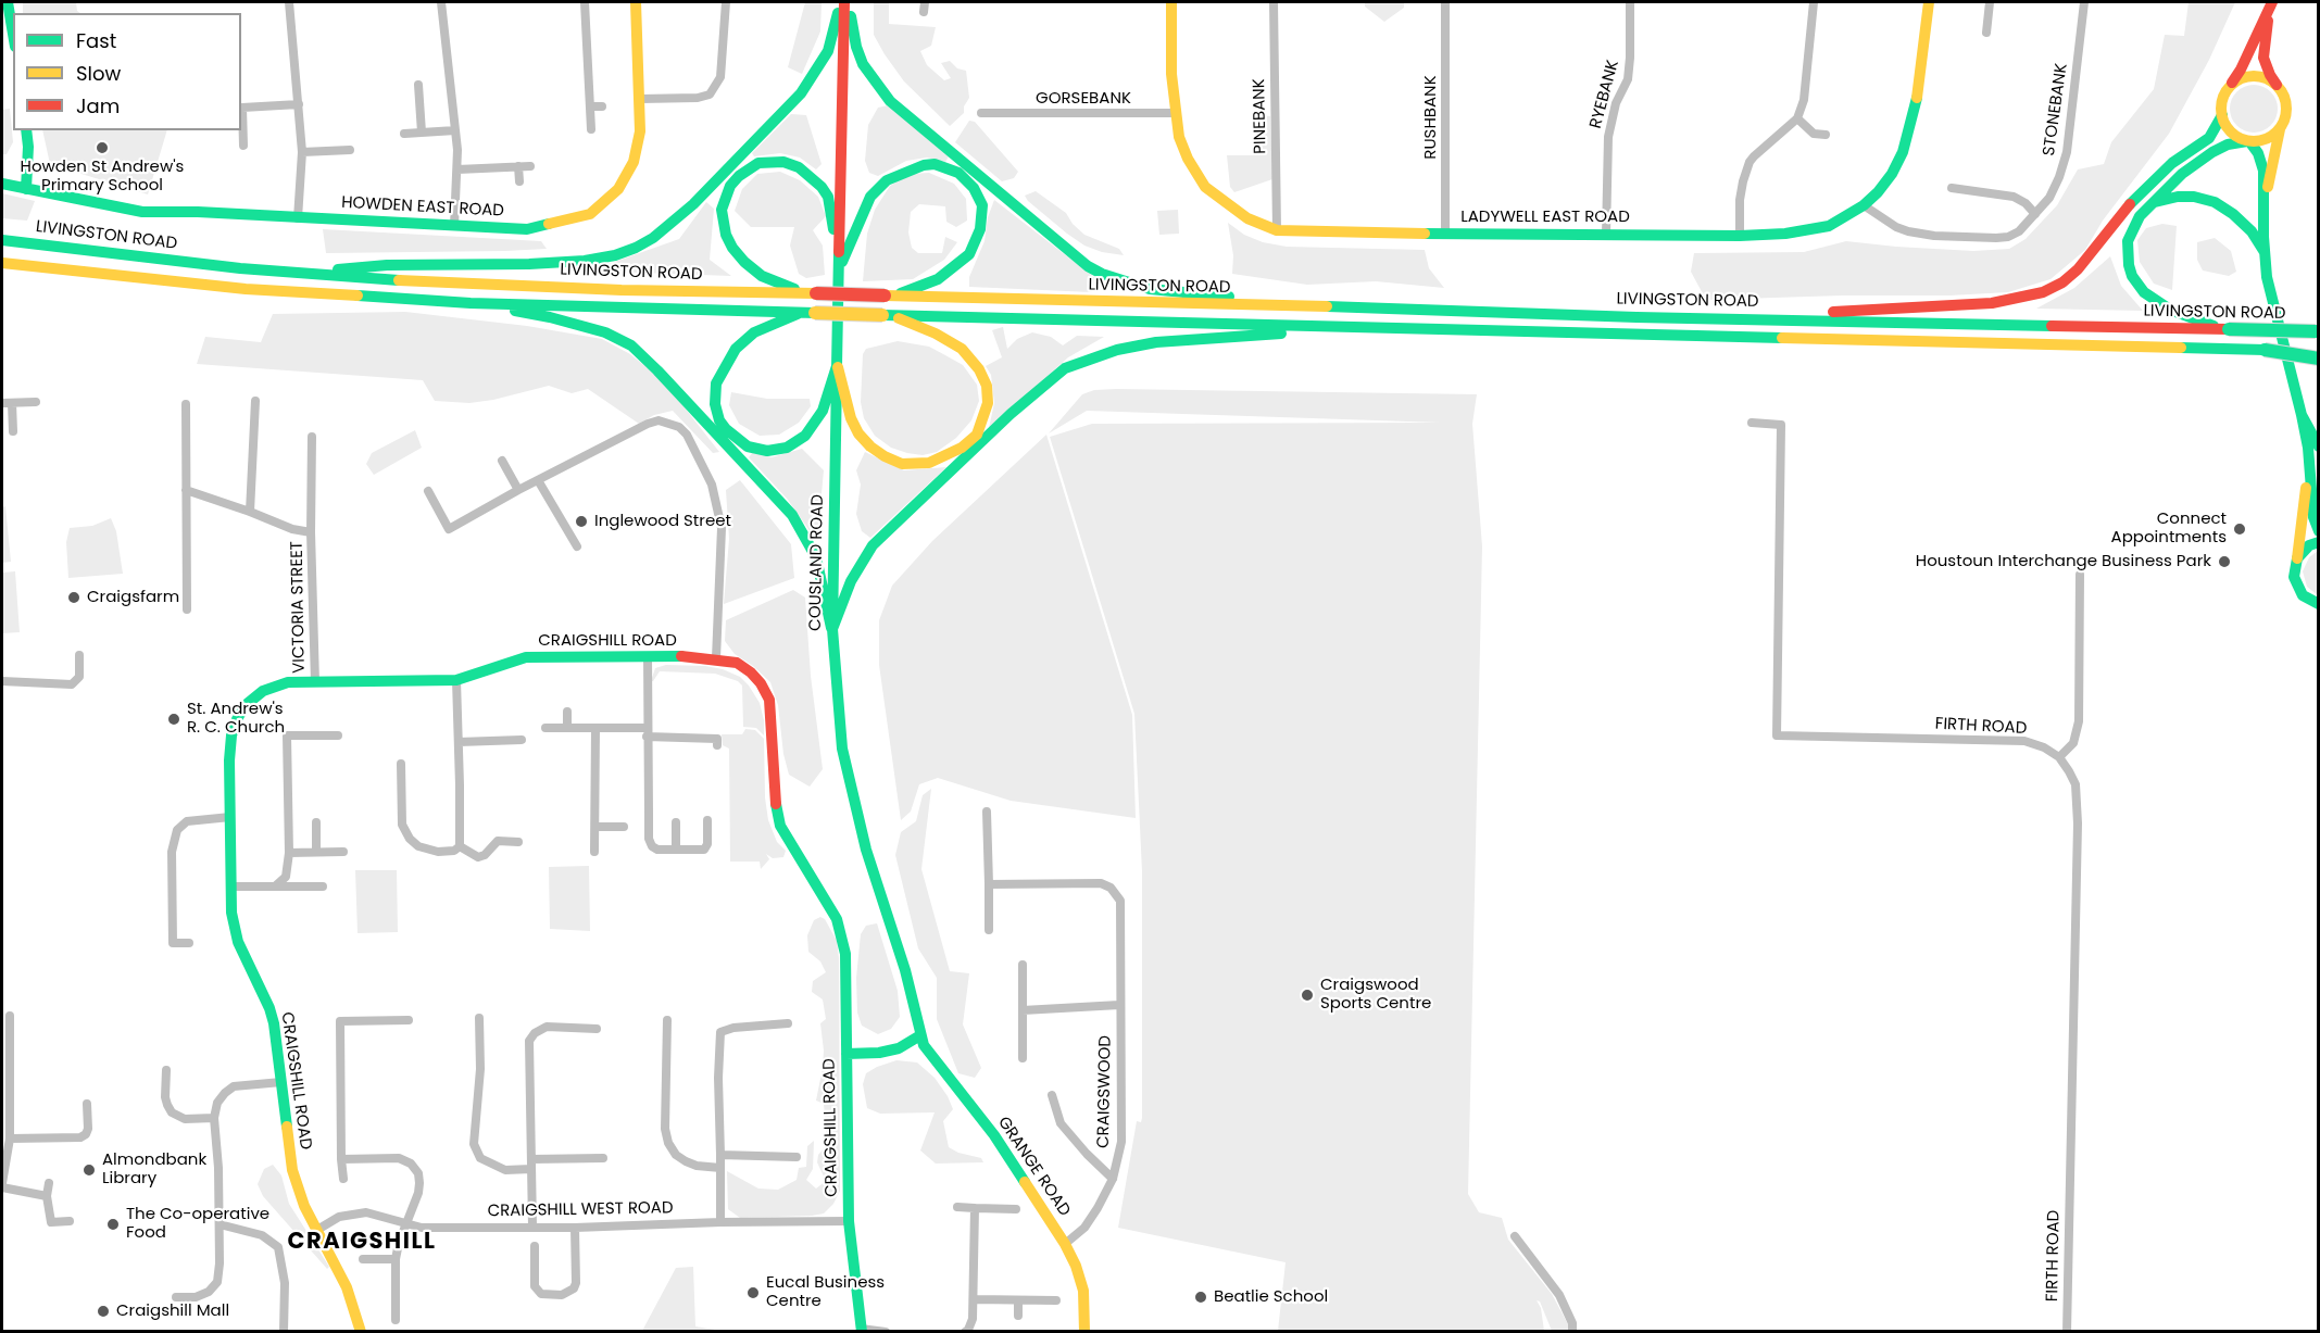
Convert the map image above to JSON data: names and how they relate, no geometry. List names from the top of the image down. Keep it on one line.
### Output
{"streets":{"main road":["HOWDEN EAST ROAD","LADYWELL EAST ROAD","LIVINGSTON ROAD","COUSLAND ROAD","CRAIGSHILL ROAD","GRANGE ROAD"],"street":["RYEBANK","GORSEBANK","STONEBANK","PINEBANK","RUSHBANK","VICTORIA STREET","FIRTH ROAD","CRAIGSWOOD","CRAIGSHILL WEST ROAD"]},"crossings":[["RYEBANK","LADYWELL EAST ROAD"],["GORSEBANK","LADYWELL EAST ROAD"],["STONEBANK","LADYWELL EAST ROAD"],["PINEBANK","LADYWELL EAST ROAD"],["RUSHBANK","LADYWELL EAST ROAD"],["COUSLAND ROAD","GRANGE ROAD"],["VICTORIA STREET","CRAIGSHILL ROAD"],["CRAIGSHILL ROAD","CRAIGSHILL WEST ROAD"],["CRAIGSWOOD","GRANGE ROAD"]],"districts":["CRAIGSHILL"],"places":["Howden St Andrew's Primary School","Inglewood Street","Connect Appointments","Houstoun Interchange Business Park","Craigsfarm","St. Andrew's R. C. Church","Craigswood Sports Centre","Almondbank Library","The Co-operative Food","Eucal Business Centre","Beatlie School","Craigshill Mall"],"legend":["Fast","Slow","Jam"]}
